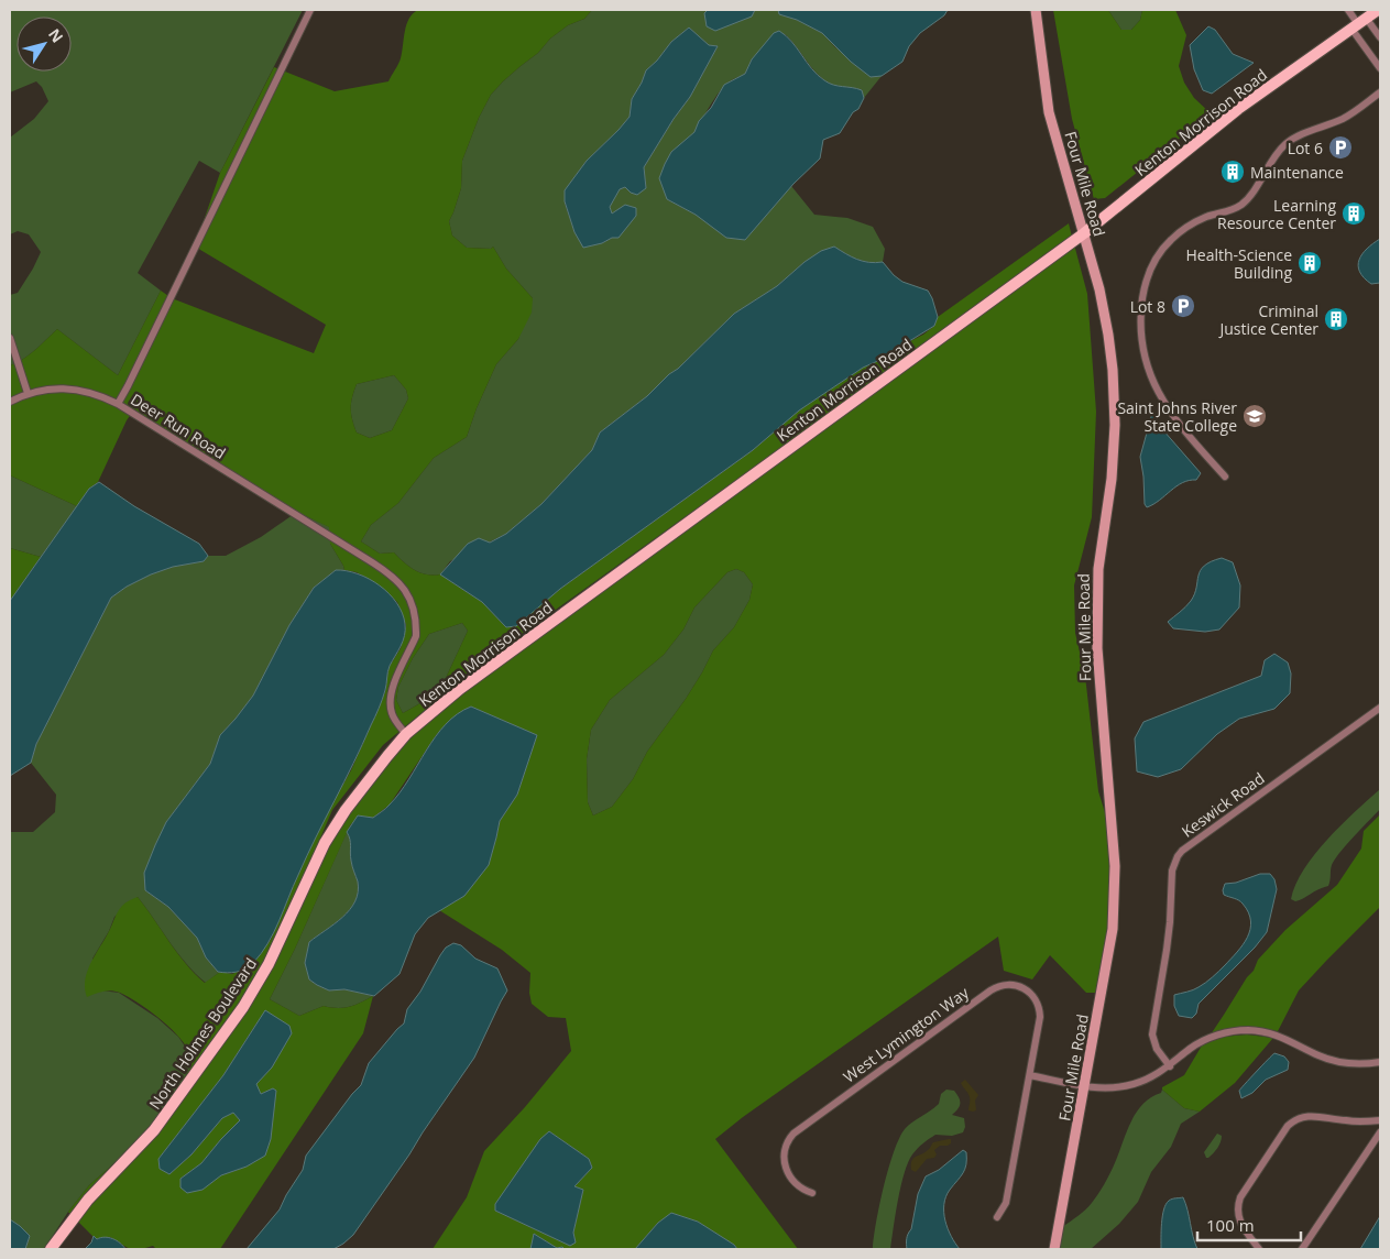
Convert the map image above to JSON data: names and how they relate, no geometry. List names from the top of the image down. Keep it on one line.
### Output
{"streets":{"main road":["Kenton Morrison Road","Four Mile Road","North Holmes Boulevard"],"street":["Deer Run Road","Keswick Road","West Lymington Way"]},"crossings":[["Kenton Morrison Road","Four Mile Road"],["Kenton Morrison Road","Deer Run Road"],["Kenton Morrison Road","North Holmes Boulevard"]],"places":{"parking":["Lot 6","Lot 8"],"building":["Maintenance","Learning Resource Center","Health-Science Building","Criminal Justice Center"],"school or university":["Saint Johns River State College"]},"scale_bar":"100 m","north":"top right"}
